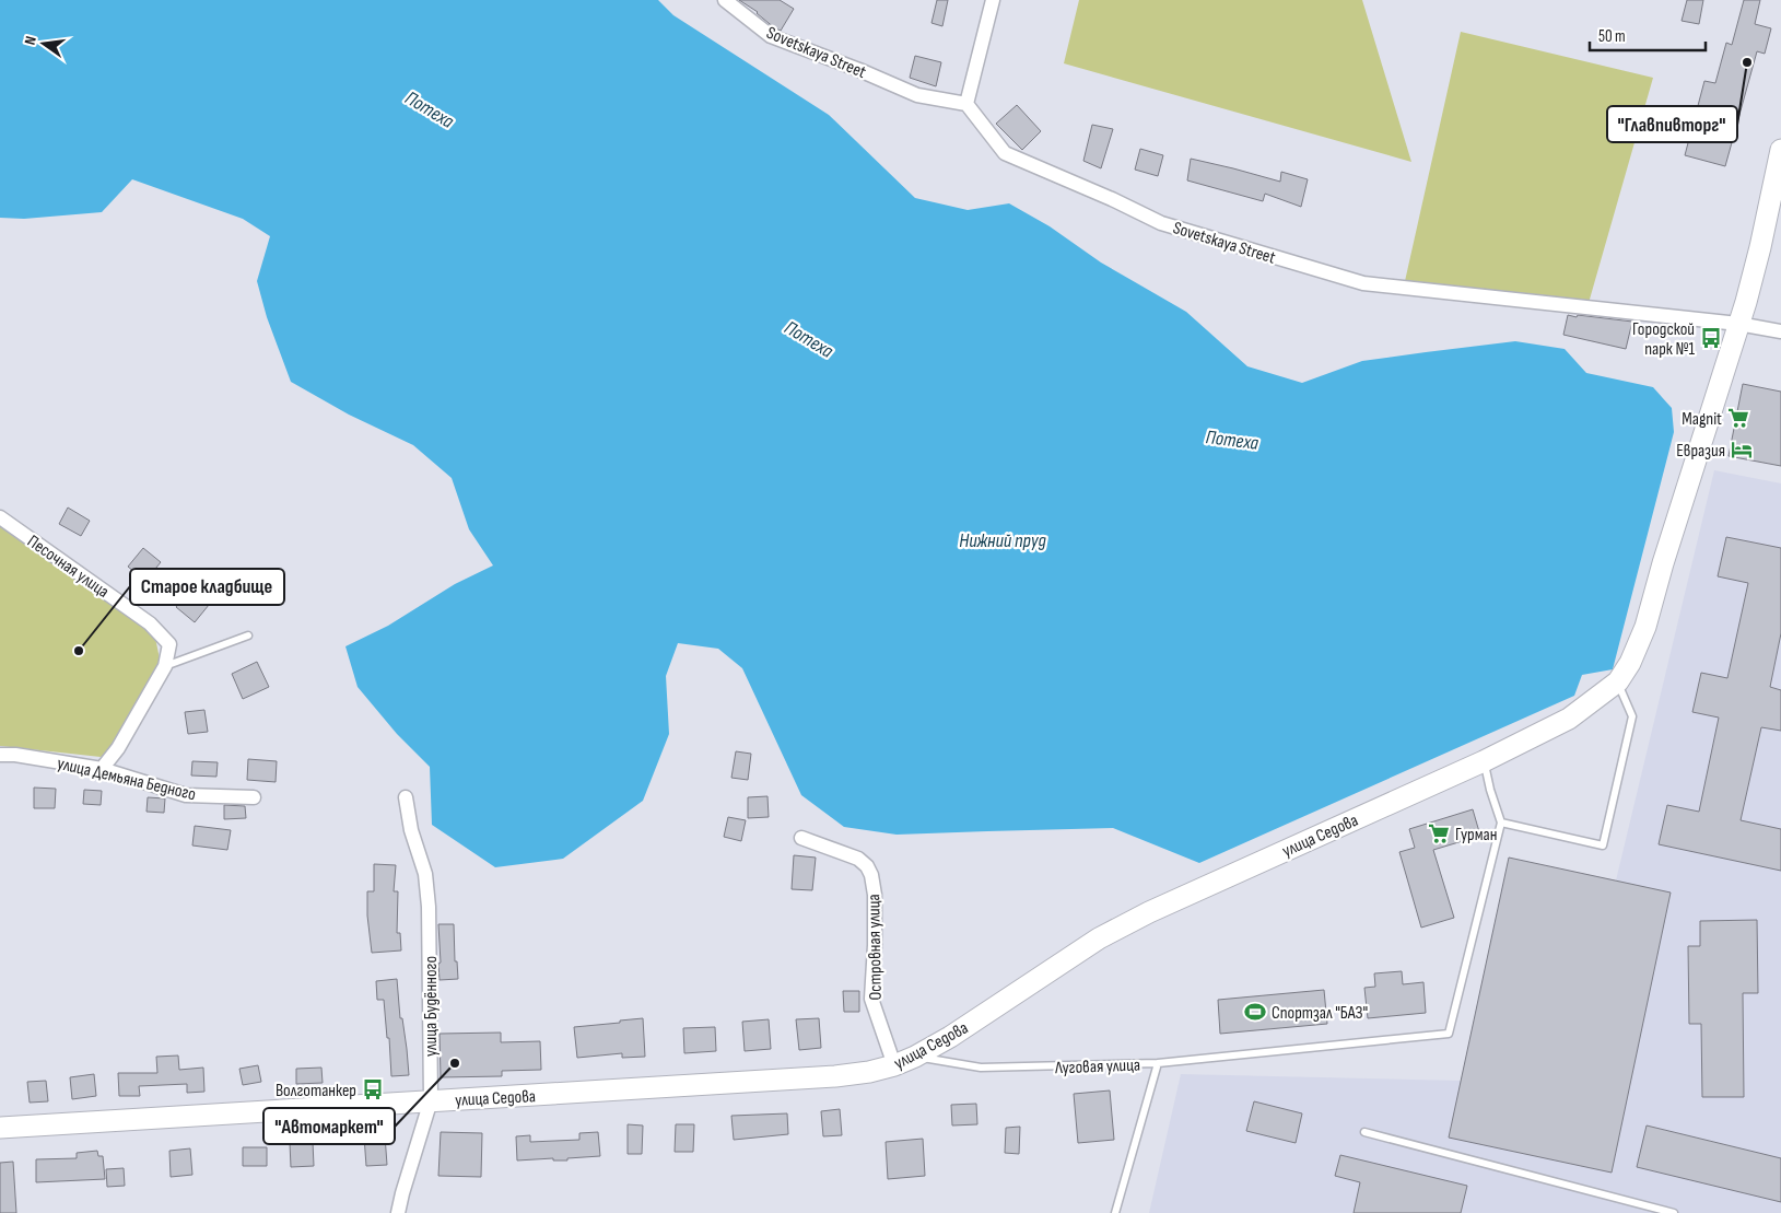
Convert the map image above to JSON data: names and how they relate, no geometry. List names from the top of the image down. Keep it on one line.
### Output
{"streets":{"main road":["улица Седова"],"street":["Sovetskaya Street","Песочная улица","улица Демьяна Бедного","Островная улица","улица Будённого"],"lane":["Луговая улица"]},"crossings":[["Sovetskaya Street","улица Седова"],["Песочная улица","улица Демьяна Бедного"],["улица Седова","Островная улица"],["улица Седова","улица Будённого"],["улица Седова","Луговая улица"]],"water":["Потеха","Нижний пруд"],"places":{"other":["\"Главпивторг\"","Старое кладбище","\"Автомаркет\""],"bus stop":["Городской парк №1","Волготанкер"],"supermarket":["Magnit","Гурман"],"hotel":["Евразия"],"sports":["Спортзал \"БАЗ\""]},"scale_bar":"50 m","north":"left"}
